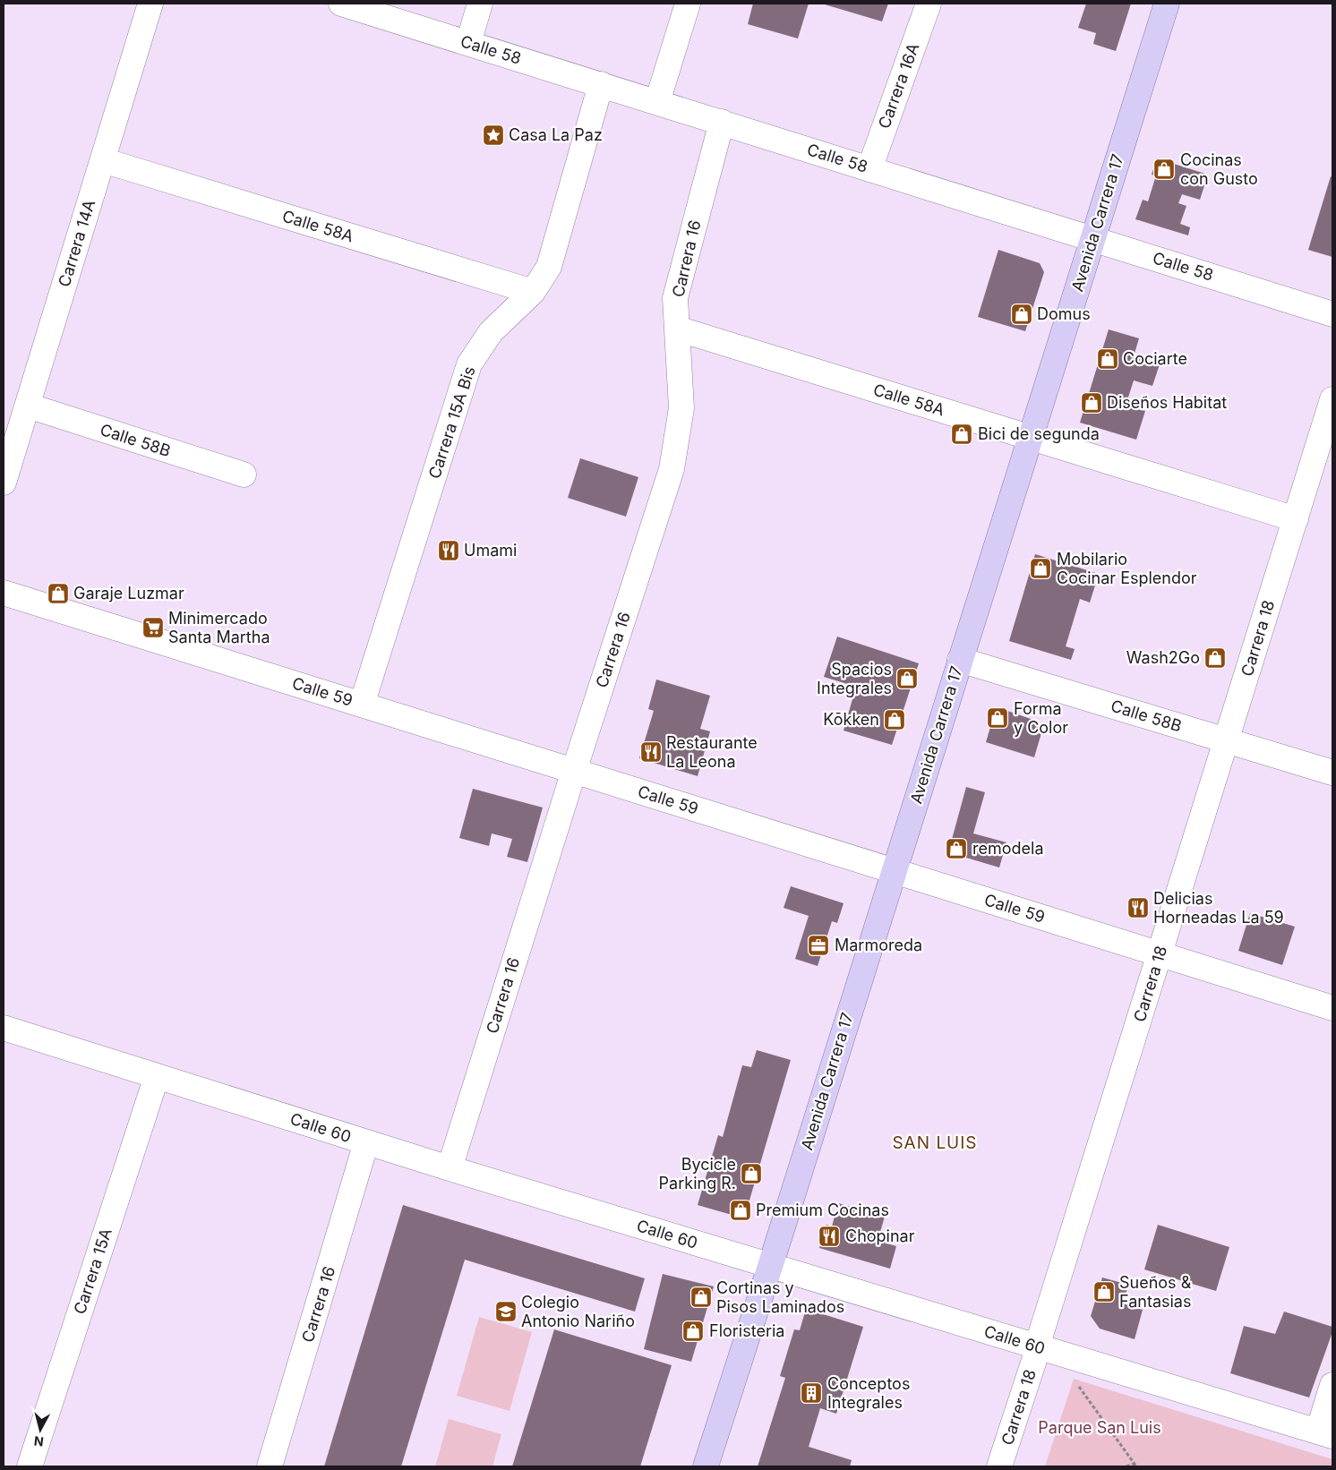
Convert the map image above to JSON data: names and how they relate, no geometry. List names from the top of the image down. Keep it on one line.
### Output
{"streets":{"main road":["Avenida Carrera 17"],"street":["Calle 58","Carrera 16A","Calle 58A","Carrera 14A","Carrera 16","Carrera 15A Bis","Calle 58B","Carrera 18","Calle 59","Calle 60","Carrera 15A"]},"crossings":[["Calle 58","Carrera 16A"],["Calle 58","Avenida Carrera 17"],["Calle 58","Carrera 16"],["Calle 58","Carrera 15A Bis"],["Avenida Carrera 17","Calle 58A"],["Avenida Carrera 17","Calle 58B"],["Avenida Carrera 17","Calle 59"],["Avenida Carrera 17","Calle 60"],["Calle 58A","Carrera 14A"],["Calle 58A","Carrera 16"],["Calle 58A","Carrera 15A Bis"],["Calle 58A","Carrera 18"],["Carrera 14A","Calle 58B"],["Carrera 16","Calle 59"],["Carrera 16","Calle 60"],["Carrera 15A Bis","Calle 59"],["Calle 58B","Carrera 18"],["Carrera 18","Calle 59"],["Carrera 18","Calle 60"],["Calle 60","Carrera 15A"]],"districts":["SAN LUIS"],"parks":["Parque San Luis"],"places":{"place":["Casa La Paz"],"shop":["Cocinas con Gusto","Domus","Cociarte","Diseños Habitat","Bici de segunda","Mobilario Cocinar Esplendor","Garaje Luzmar","Wash2Go","Spacios Integrales","Forma y Color","Kōkken","remodela","Bycicle Parking R.","Premium Cocinas","Sueños & Fantasias","Cortinas y Pisos Laminados","Floristeria"],"restaurant":["Umami","Restaurante La Leona","Delicias Horneadas La 59","Chopinar"],"supermarket":["Minimercado Santa Martha"],"office":["Marmoreda"],"school or university":["Colegio Antonio Nariño"],"building":["Conceptos Integrales"]},"north":"bottom"}
